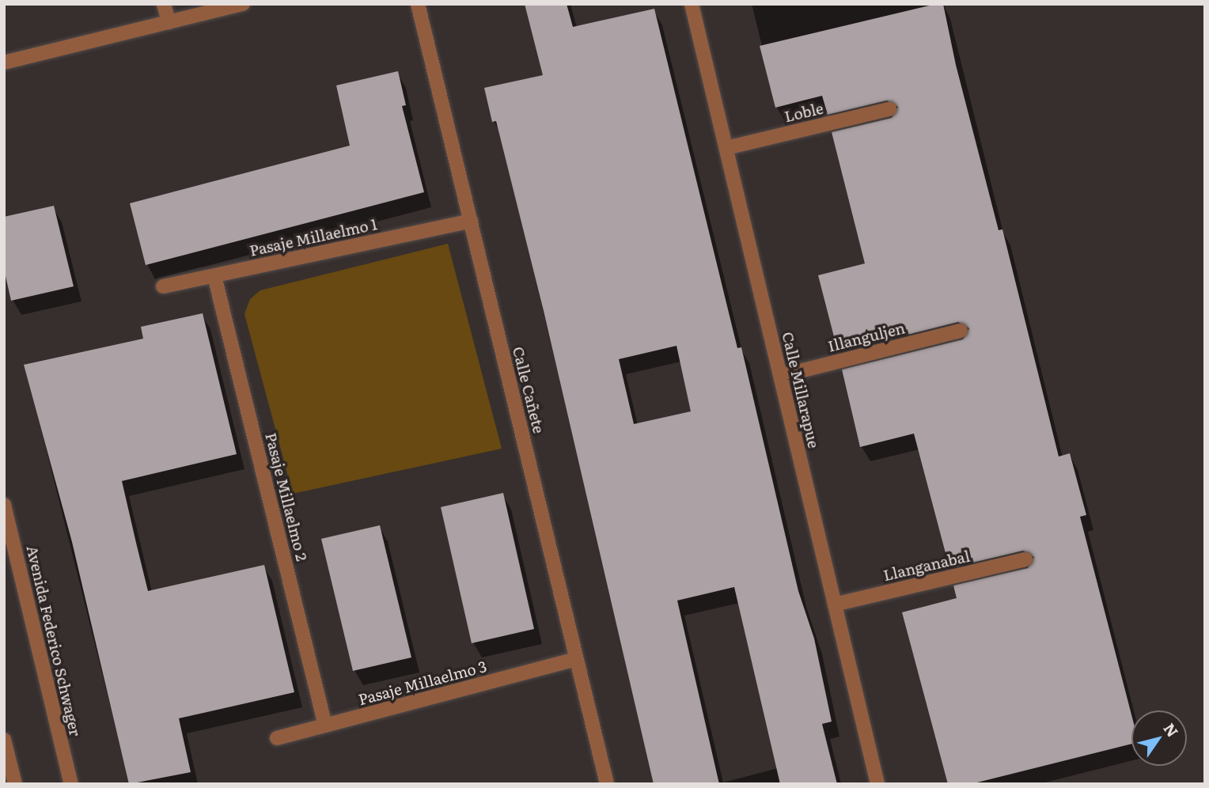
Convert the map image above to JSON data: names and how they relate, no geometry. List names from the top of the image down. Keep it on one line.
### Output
{"streets":{"street":["Loble","Pasaje Millaelmo 1","Illanguljen","Calle Cañete","Calle Millarapue","Pasaje Millaelmo 2","Llanganabal","Avenida Federico Schwager","Pasaje Millaelmo 3"]},"crossings":[["Loble","Calle Millarapue"],["Pasaje Millaelmo 1","Calle Cañete"],["Pasaje Millaelmo 1","Pasaje Millaelmo 2"],["Illanguljen","Calle Millarapue"],["Calle Cañete","Pasaje Millaelmo 3"],["Calle Millarapue","Llanganabal"],["Pasaje Millaelmo 2","Pasaje Millaelmo 3"]],"north":"top right"}
